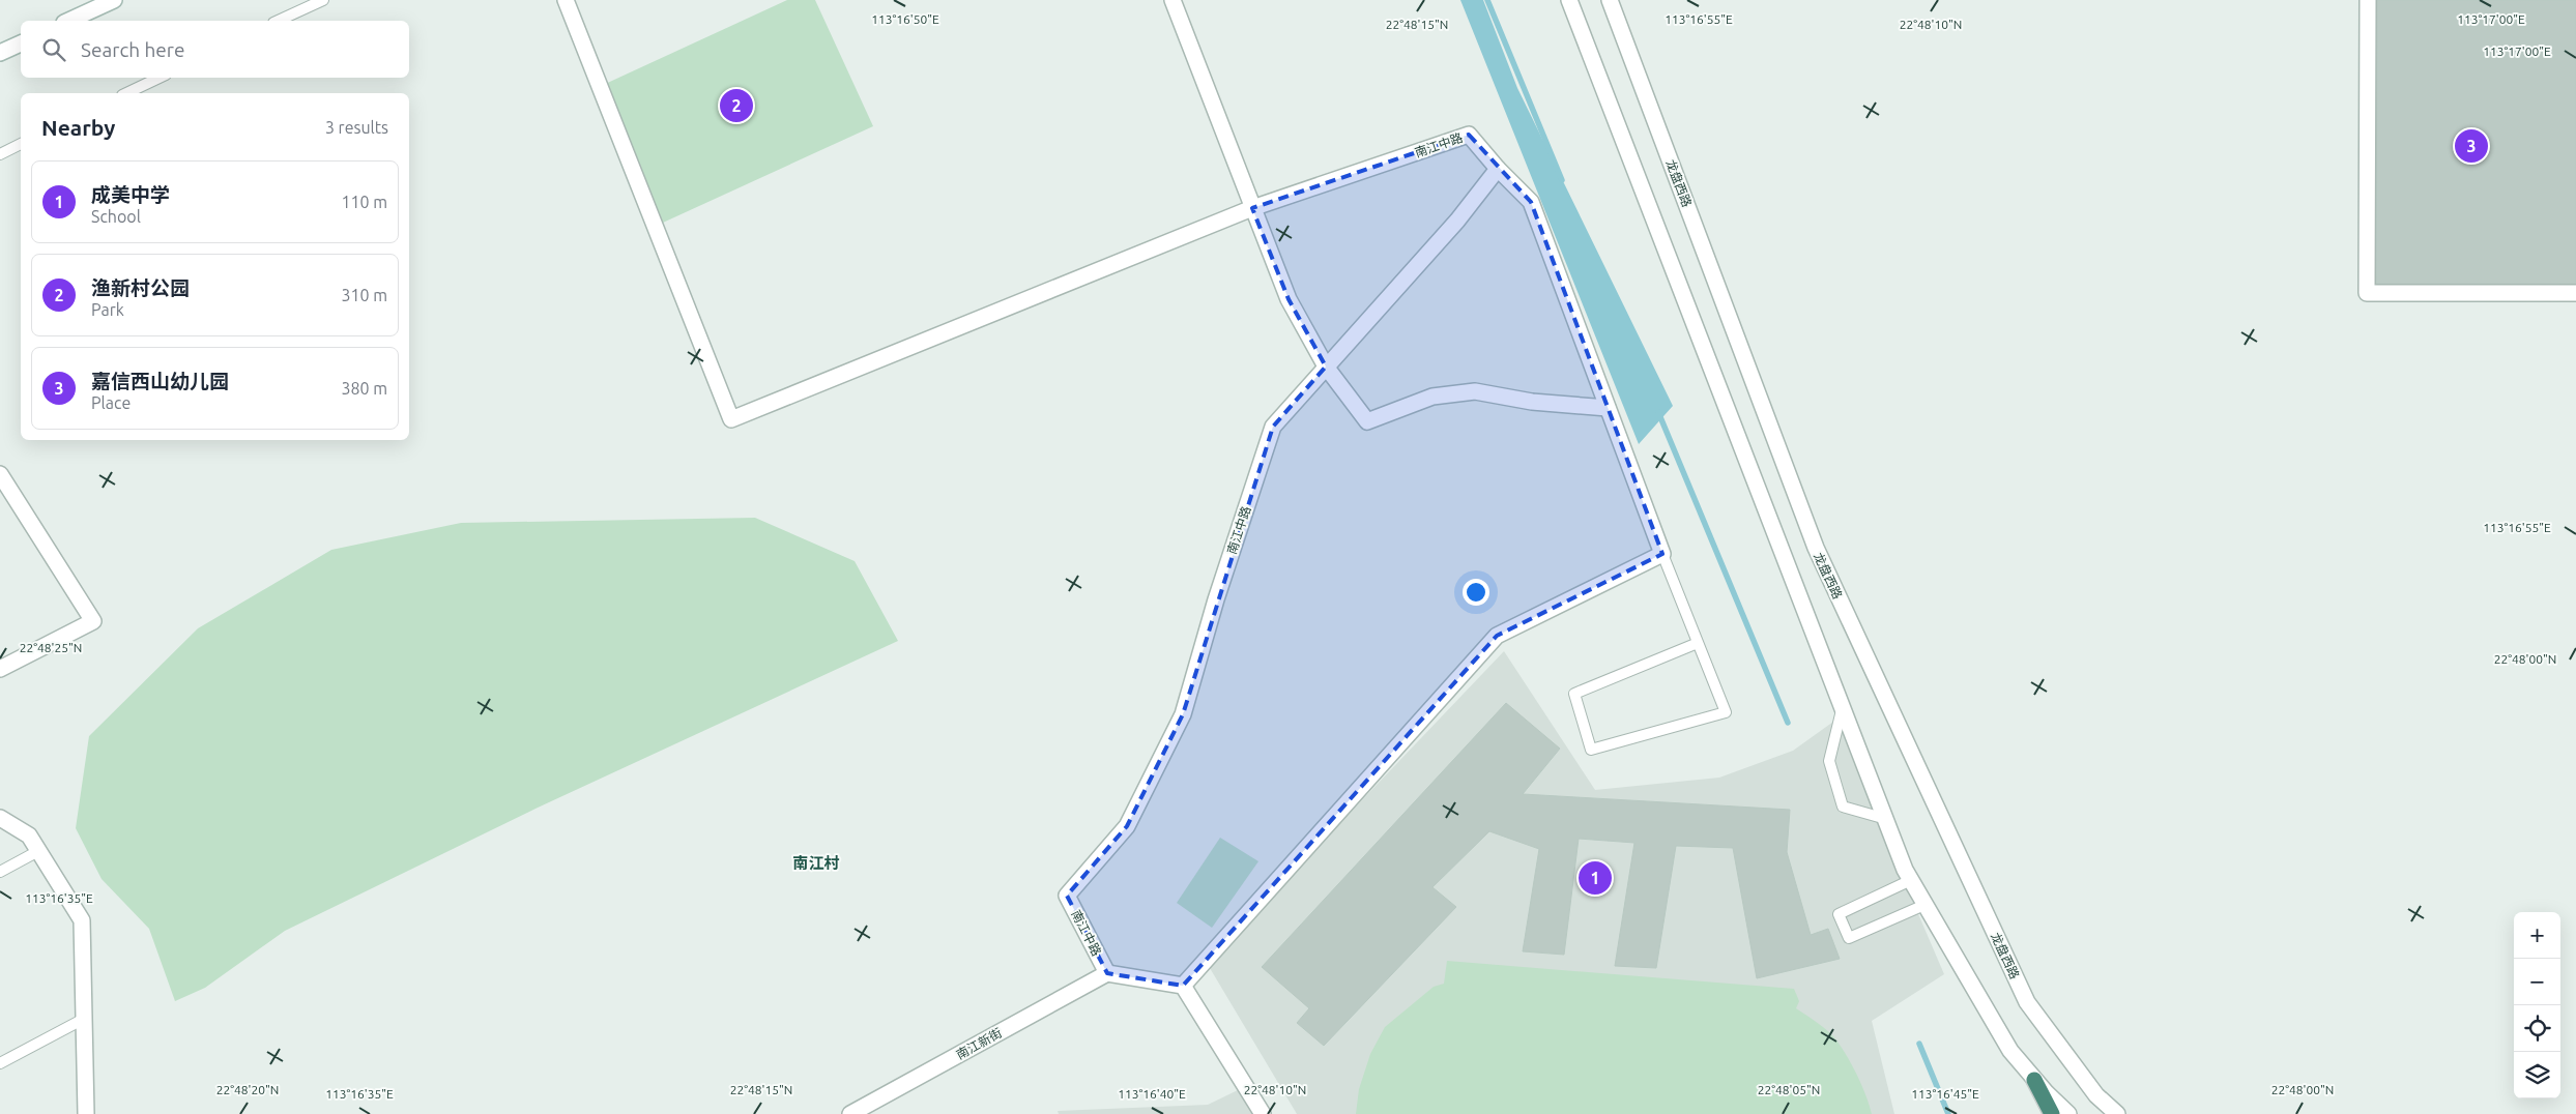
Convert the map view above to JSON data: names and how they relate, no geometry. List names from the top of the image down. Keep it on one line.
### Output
{"streets":{"street":["南江中路","龙盘西路","南江新街"]},"crossings":[["南江中路","南江新街"]],"districts":["南江村"],"page":{"search":"Search here","pins":["2","3","1"],"heading":["Nearby","3 results"],"list":[{"mark":"1","name":"成美中学","note":"School","value":"110 m"},{"mark":"2","name":"渔新村公园","note":"Park","value":"310 m"},{"mark":"3","name":"嘉信西山幼儿园","note":"Place","value":"380 m"}],"map_buttons":["+","−"]},"coordinates":["113°16'55\"E","113°16'50\"E","113°17'00\"E","22°48'15\"N","22°48'10\"N","22°48'25\"N","22°48'00\"N","113°16'35\"E","22°48'20\"N","22°48'05\"N","113°16'40\"E","113°16'45\"E"]}
